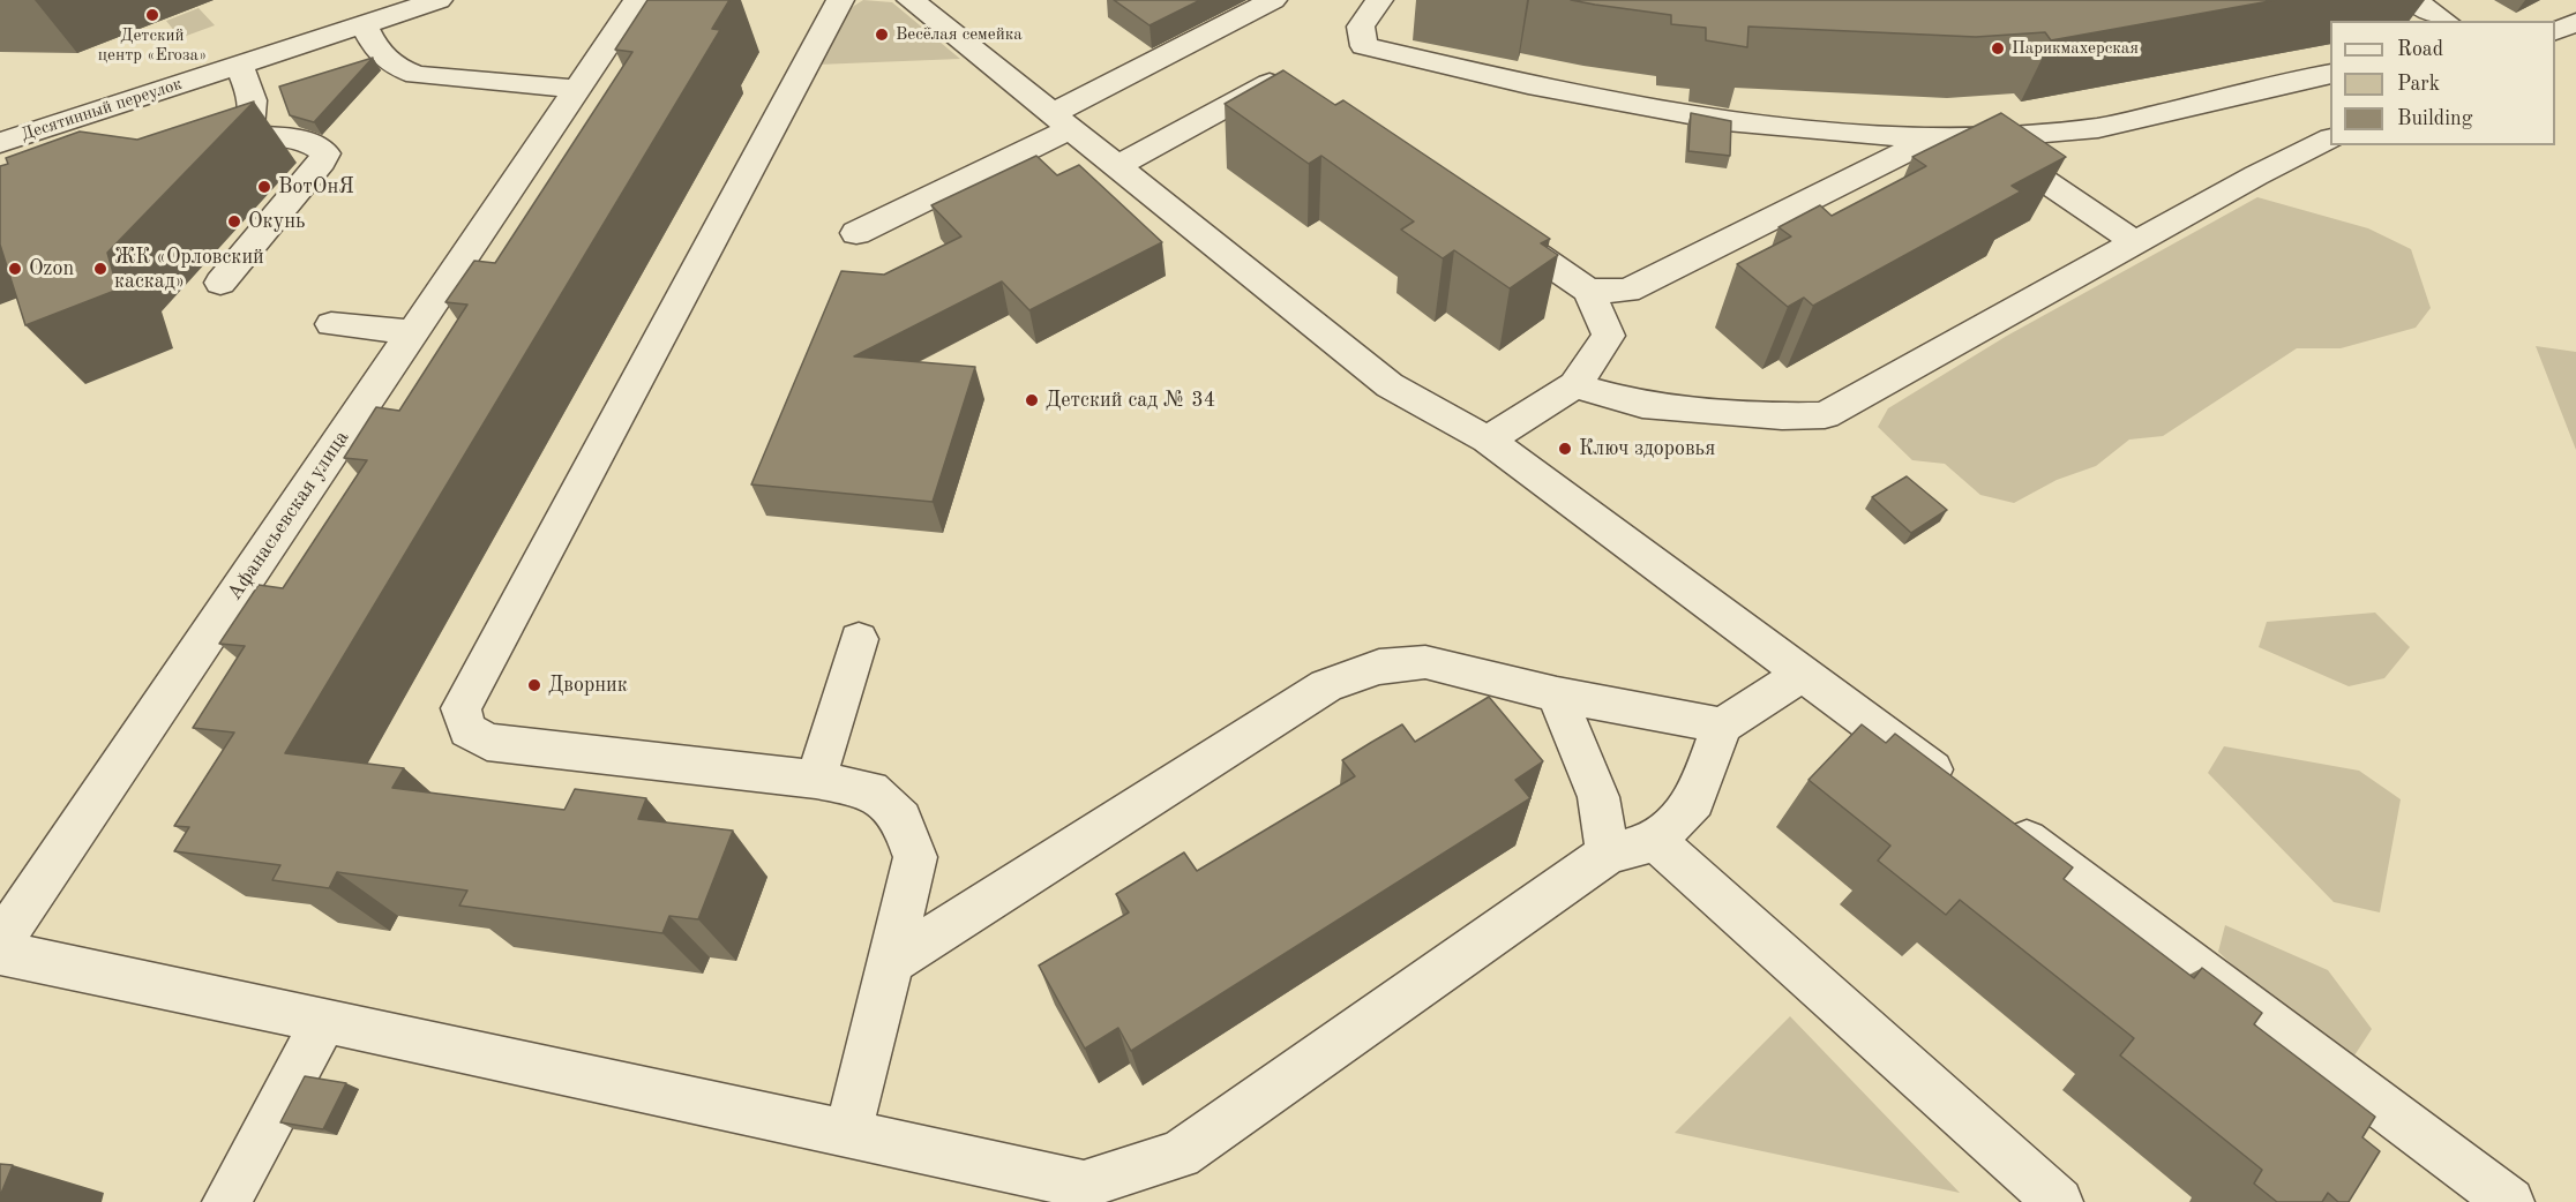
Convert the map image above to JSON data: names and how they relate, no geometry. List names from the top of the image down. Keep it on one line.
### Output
{"streets":{"street":["Десятинный переулок","Афанасьевская улица"]},"places":["Детский центр «Егоза»","Весёлая семейка","Парикмахерская","ВотОнЯ","Окунь","Ozon","ЖК «Орловский каскад»","Детский сад № 34","Ключ здоровья","Дворник"],"legend":["Road","Park","Building"]}
